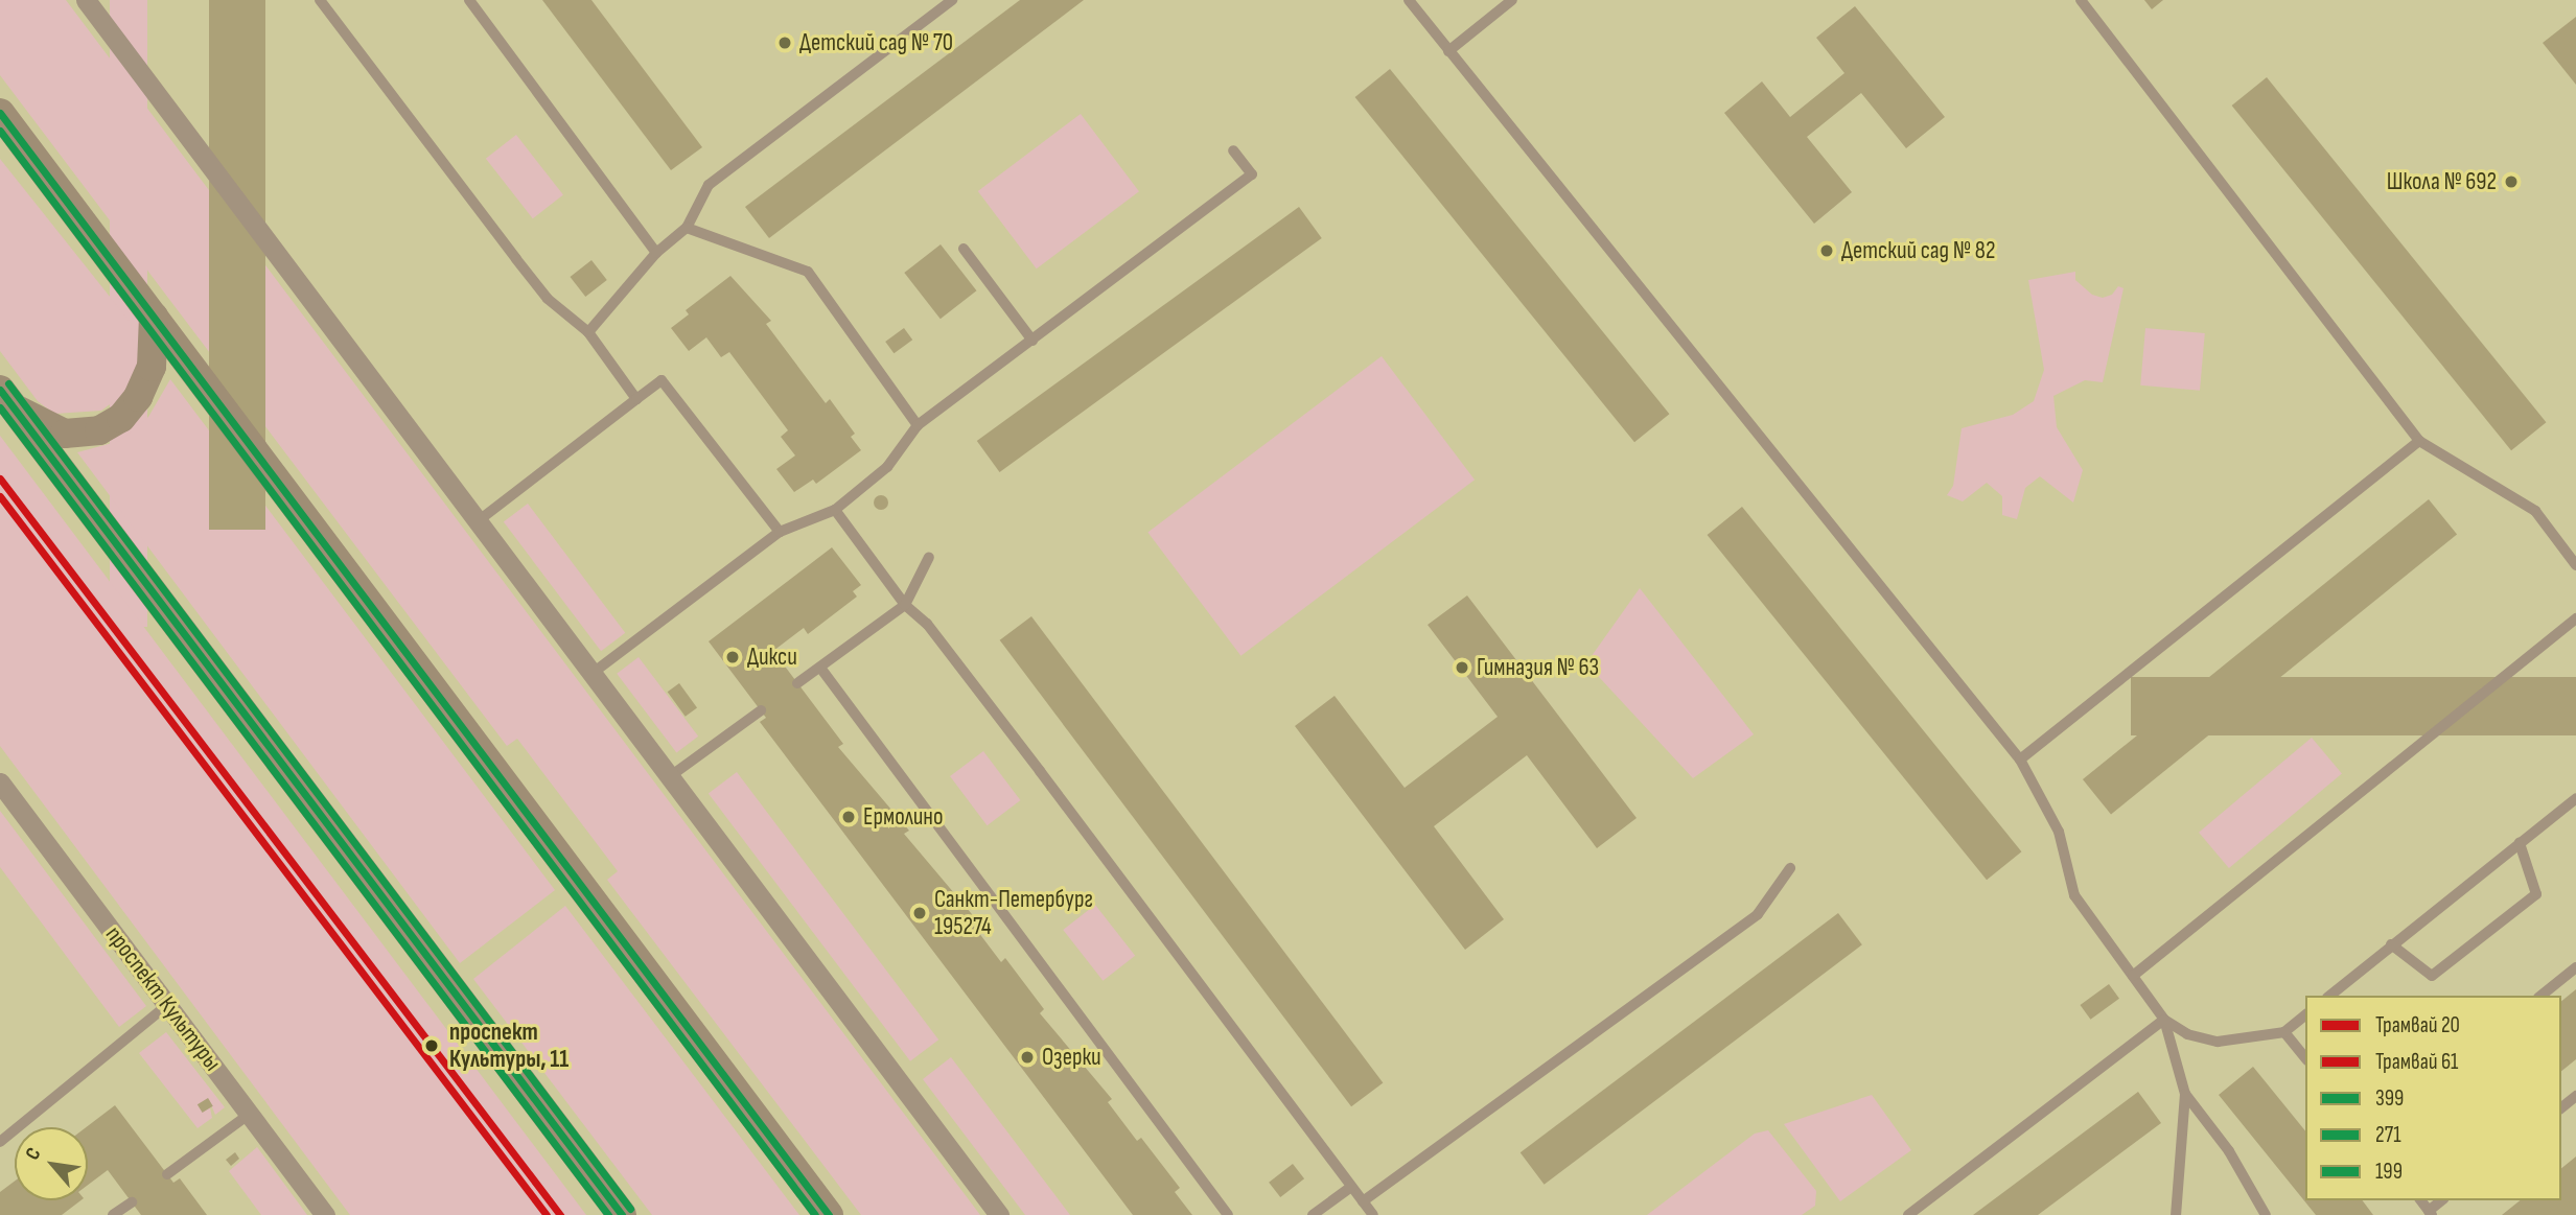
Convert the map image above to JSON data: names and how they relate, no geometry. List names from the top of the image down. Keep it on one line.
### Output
{"streets":{"street":["проспект Культуры"]},"places":["Детский сад № 70","Школа № 692","Детский сад № 82","Дикси","Гимназия № 63","Ермолино","Санкт-Петербург 195274","проспект Культуры, 11","Озерки"],"lines":["transit line 399","transit line 271","transit line 199","tram line 20","tram line 61"],"legend":["Трамвай 20","Трамвай 61","399","271","199"],"north":"top left"}
